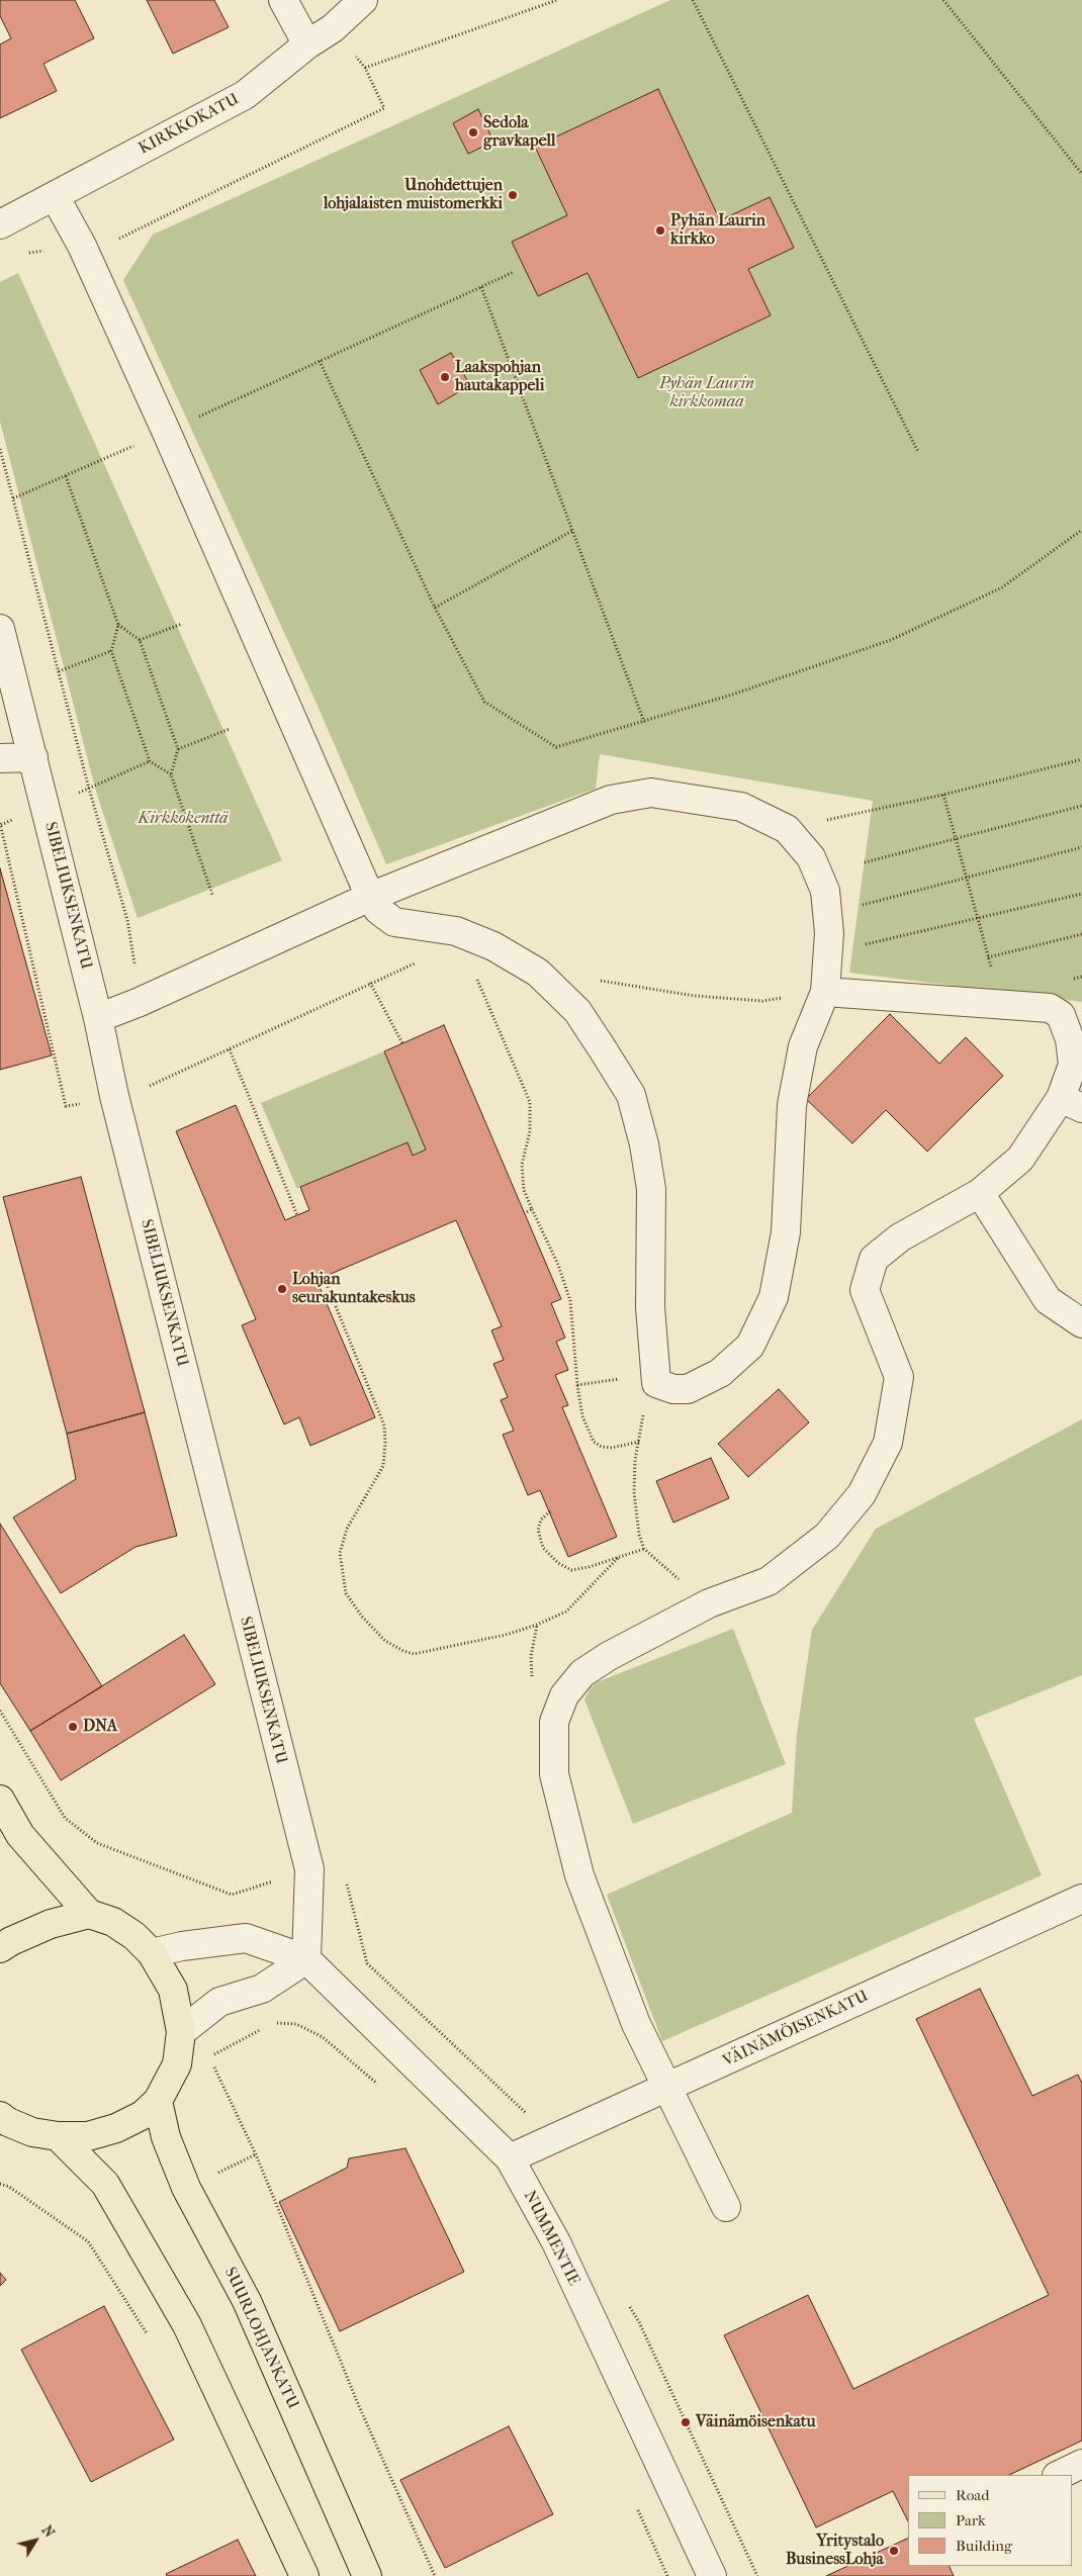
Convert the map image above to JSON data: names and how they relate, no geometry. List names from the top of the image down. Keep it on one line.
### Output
{"streets":{"main road":["SUURLOHJANKATU"],"street":["KIRKKOKATU","SIBELIUKSENKATU","VÄINÄMÖISENKATU","NUMMENTIE"]},"crossings":[["SIBELIUKSENKATU","NUMMENTIE"],["VÄINÄMÖISENKATU","NUMMENTIE"]],"parks":["Pyhän Laurin kirkkomaa","Kirkkokenttä"],"places":["Sedola gravkapell","Unohdettujen lohjalaisten muistomerkki","Pyhän Laurin kirkko","Laakspohjan hautakappeli","Lohjan seurakuntakeskus","DNA","Väinämöisenkatu","Yritystalo BusinessLohja"],"legend":["Road","Park","Building"],"north":"top right"}
